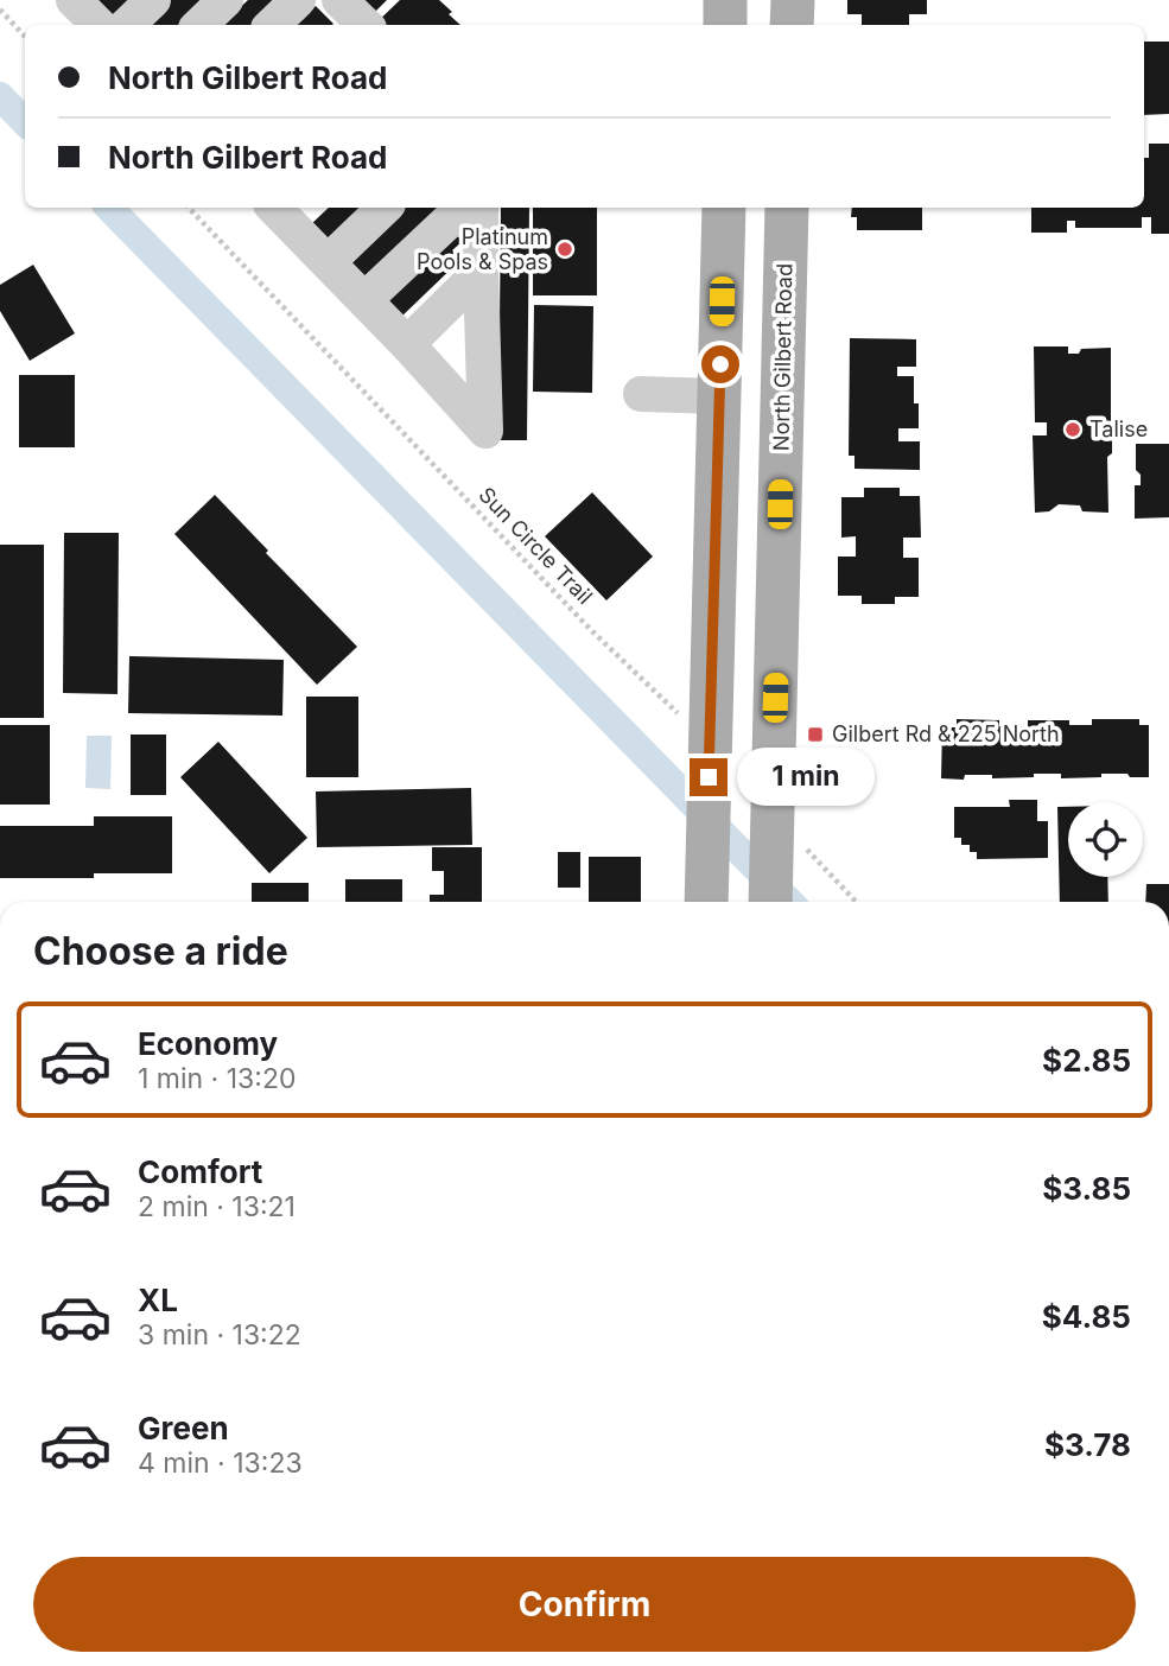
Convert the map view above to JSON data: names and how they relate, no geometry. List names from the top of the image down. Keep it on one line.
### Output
{"streets":{"main road":["North Gilbert Road"],"path":["Sun Circle Trail"]},"places":{"other":["Platinum Pools & Spas","Talise"],"transit":["Gilbert Rd & 225 North"]},"page":{"banner":["North Gilbert Road","North Gilbert Road"],"bubble":"1 min","heading":"Choose a ride","list":[{"name":"Economy","note":"1 min · 13:20","value":"$2.85"},{"name":"Comfort","note":"2 min · 13:21","value":"$3.85"},{"name":"XL","note":"3 min · 13:22","value":"$4.85"},{"name":"Green","note":"4 min · 13:23","value":"$3.78"}],"buttons":"Confirm"}}
